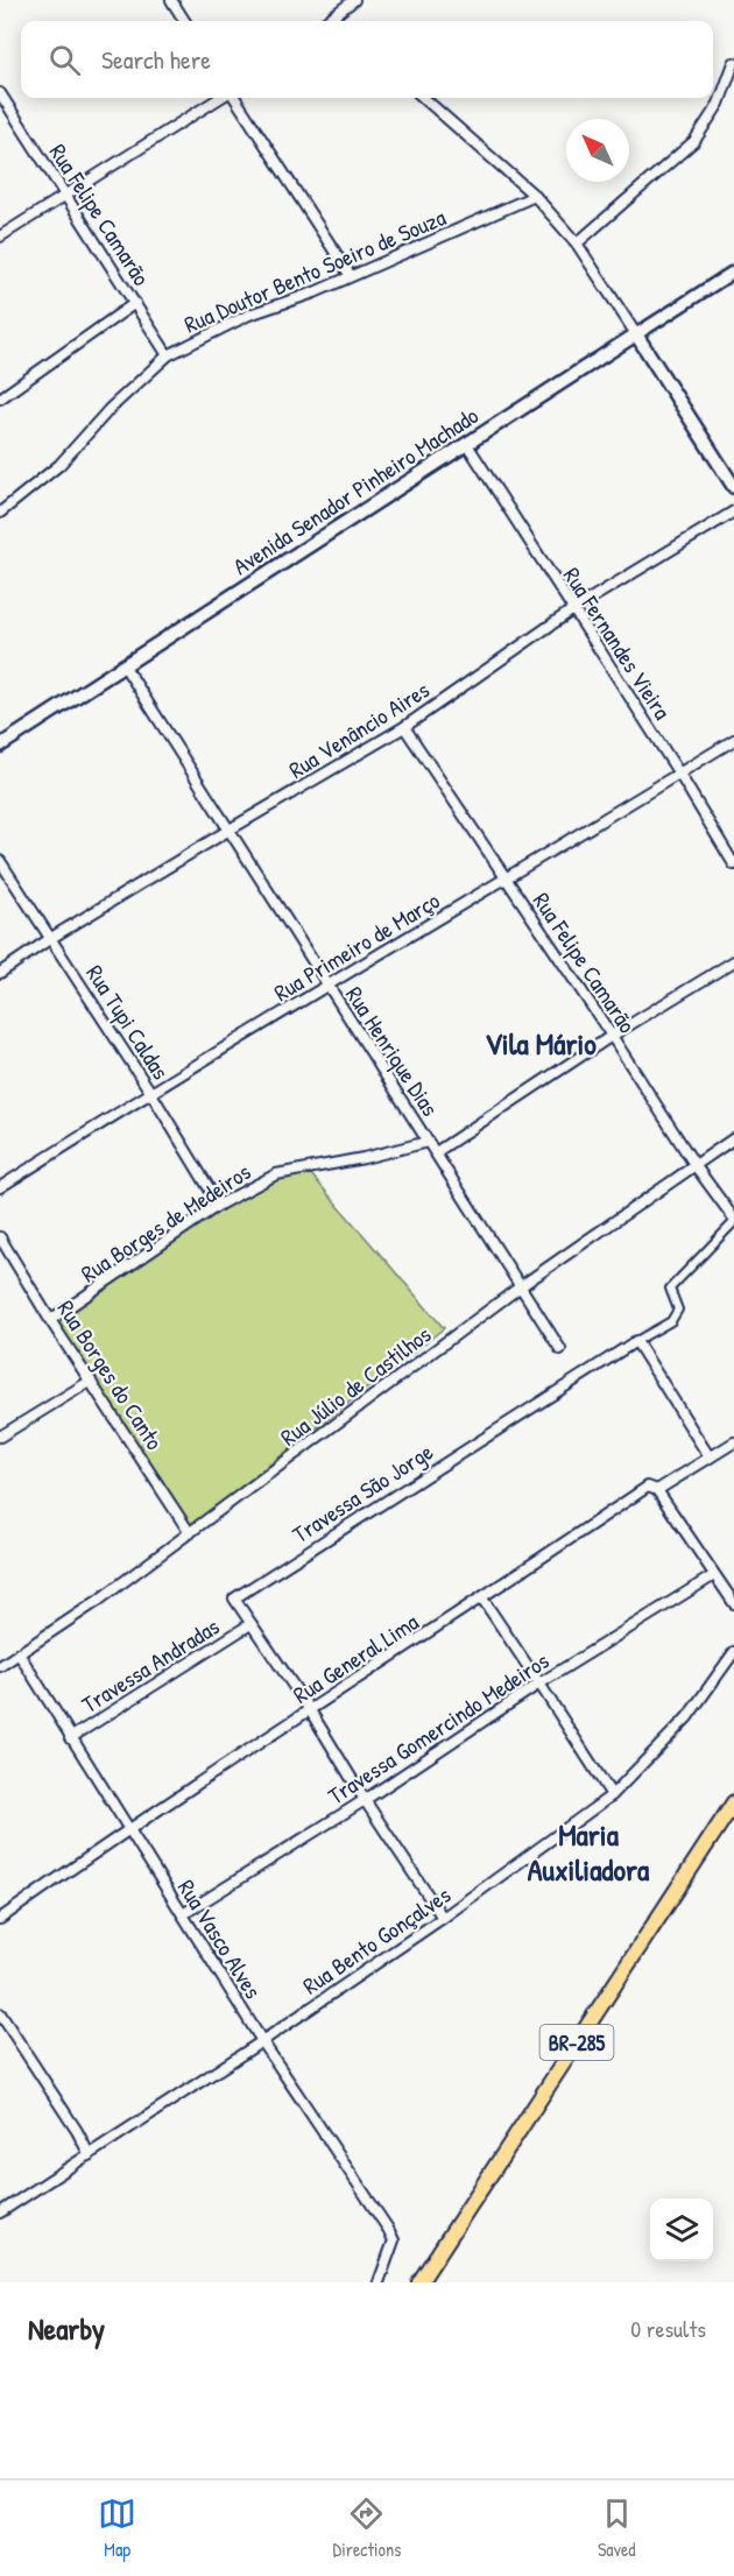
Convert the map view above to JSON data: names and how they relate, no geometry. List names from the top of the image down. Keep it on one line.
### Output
{"streets":{"highway":["BR-285"],"main road":["Avenida Senador Pinheiro Machado"],"street":["Rua Felipe Camarão","Rua Doutor Bento Soeiro de Souza","Rua Fernandes Vieira","Rua Venâncio Aires","Rua Primeiro de Março","Rua Tupi Caldas","Rua Henrique Dias","Rua Borges de Medeiros","Rua Borges do Canto","Rua Júlio de Castilhos","Travessa São Jorge","Rua General Lima","Travessa Andradas","Travessa Gomercindo Medeiros","Rua Vasco Alves","Rua Bento Gonçalves"]},"crossings":[["Rua Felipe Camarão","Rua Doutor Bento Soeiro de Souza"],["Rua Felipe Camarão","Rua Venâncio Aires"],["Rua Felipe Camarão","Rua Primeiro de Março"],["Rua Felipe Camarão","Rua Júlio de Castilhos"],["Avenida Senador Pinheiro Machado","Rua Fernandes Vieira"],["Avenida Senador Pinheiro Machado","Rua Henrique Dias"],["Rua Fernandes Vieira","Rua Venâncio Aires"],["Rua Fernandes Vieira","Rua Primeiro de Março"],["Rua Venâncio Aires","Rua Tupi Caldas"],["Rua Venâncio Aires","Rua Henrique Dias"],["Rua Primeiro de Março","Rua Tupi Caldas"],["Rua Primeiro de Março","Rua Henrique Dias"],["Rua Tupi Caldas","Rua Borges de Medeiros"],["Rua Henrique Dias","Rua Borges de Medeiros"],["Rua Henrique Dias","Rua Júlio de Castilhos"],["Rua Borges de Medeiros","Rua Borges do Canto"],["Rua Borges do Canto","Rua Júlio de Castilhos"],["Rua Júlio de Castilhos","Rua Vasco Alves"],["Travessa São Jorge","Travessa Andradas"],["Rua General Lima","Rua Vasco Alves"],["Travessa Andradas","Rua Vasco Alves"],["Travessa Gomercindo Medeiros","Rua Vasco Alves"],["Rua Vasco Alves","Rua Bento Gonçalves"]],"districts":["Vila Mário","Maria Auxiliadora"],"north":"top left","page":{"search":"Search here","heading":["Nearby","0 results"],"nav":["Map","Directions","Saved"]}}
